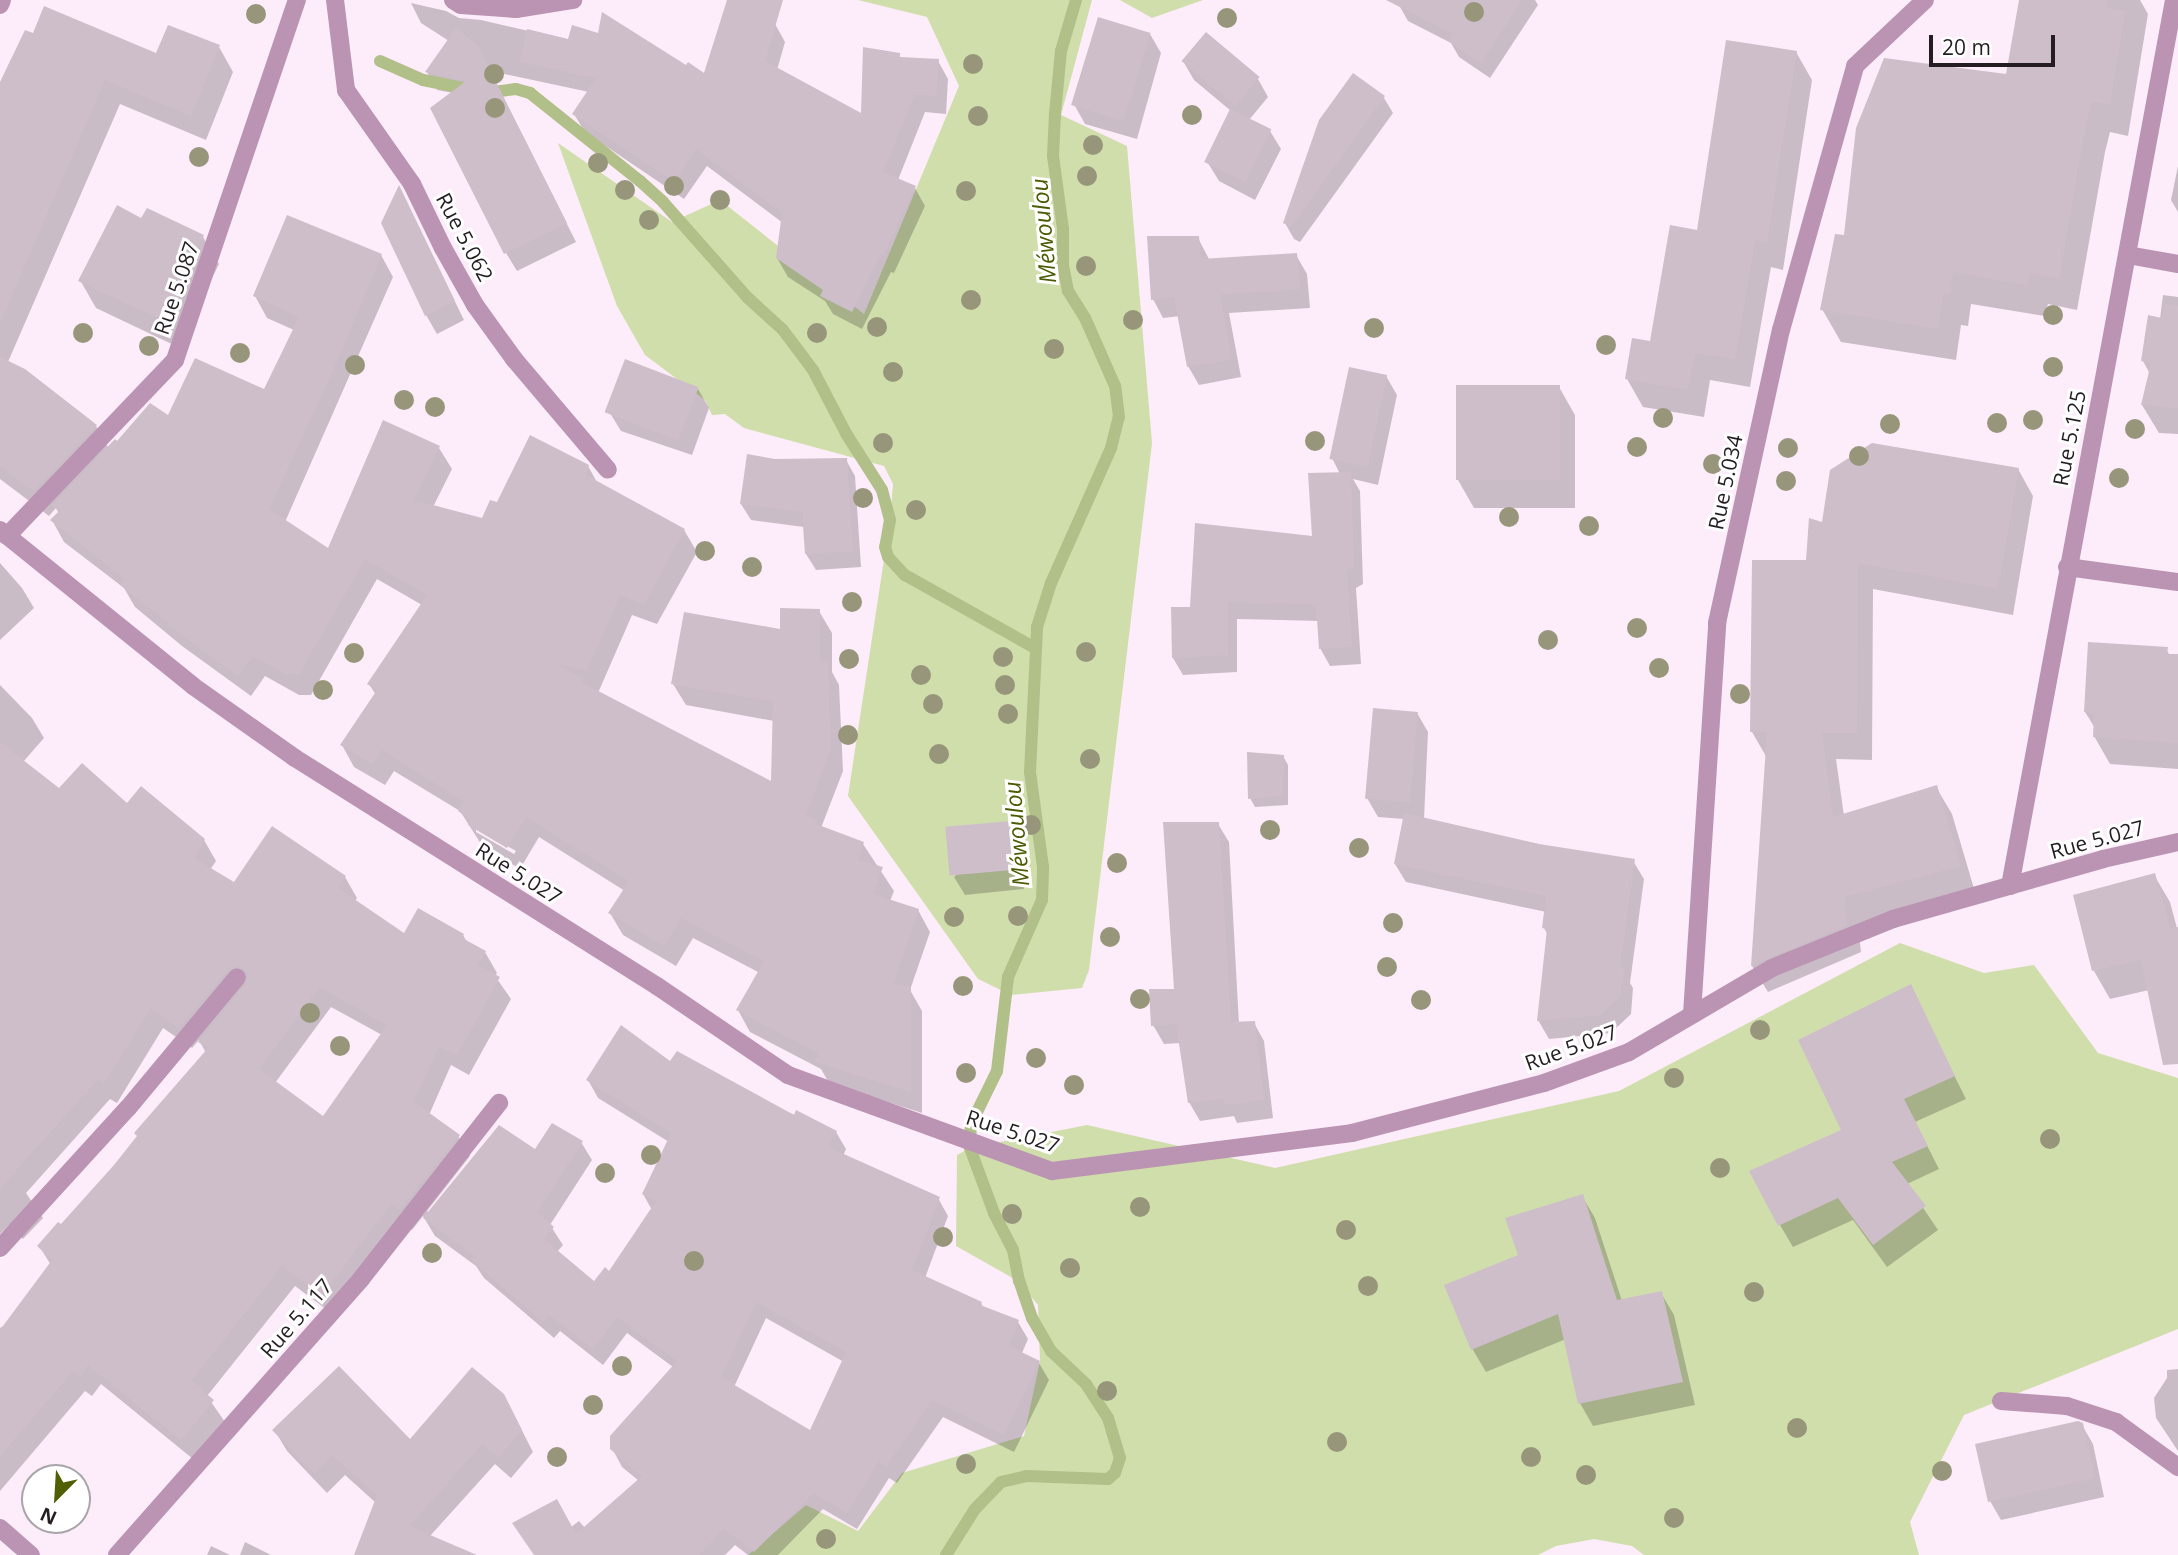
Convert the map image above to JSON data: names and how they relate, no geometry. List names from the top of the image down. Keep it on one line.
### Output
{"streets":{"street":["Rue 5.062","Rue 5.087","Rue 5.125","Rue 5.034","Rue 5.027","Rue 5.117"]},"crossings":[["Rue 5.087","Rue 5.027"],["Rue 5.125","Rue 5.027"],["Rue 5.034","Rue 5.027"]],"water":["Méwoulou"],"scale_bar":"20 m","north":"bottom left"}
